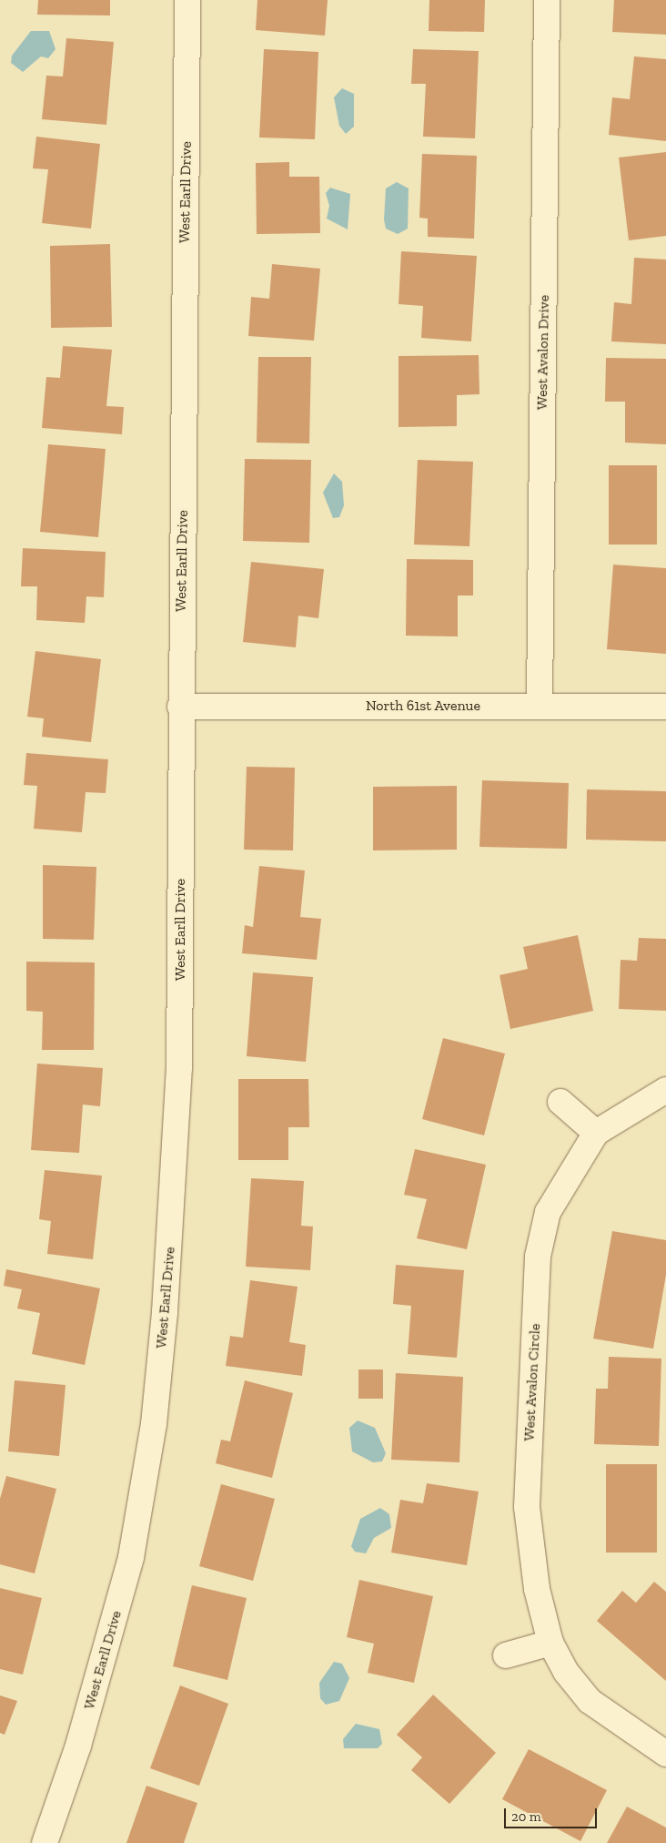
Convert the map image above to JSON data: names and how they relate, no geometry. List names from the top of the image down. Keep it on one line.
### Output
{"streets":{"street":["West Earll Drive","West Avalon Drive","North 61st Avenue","West Avalon Circle"]},"crossings":[["West Earll Drive","North 61st Avenue"],["West Avalon Drive","North 61st Avenue"]],"scale_bar":"20 m"}
